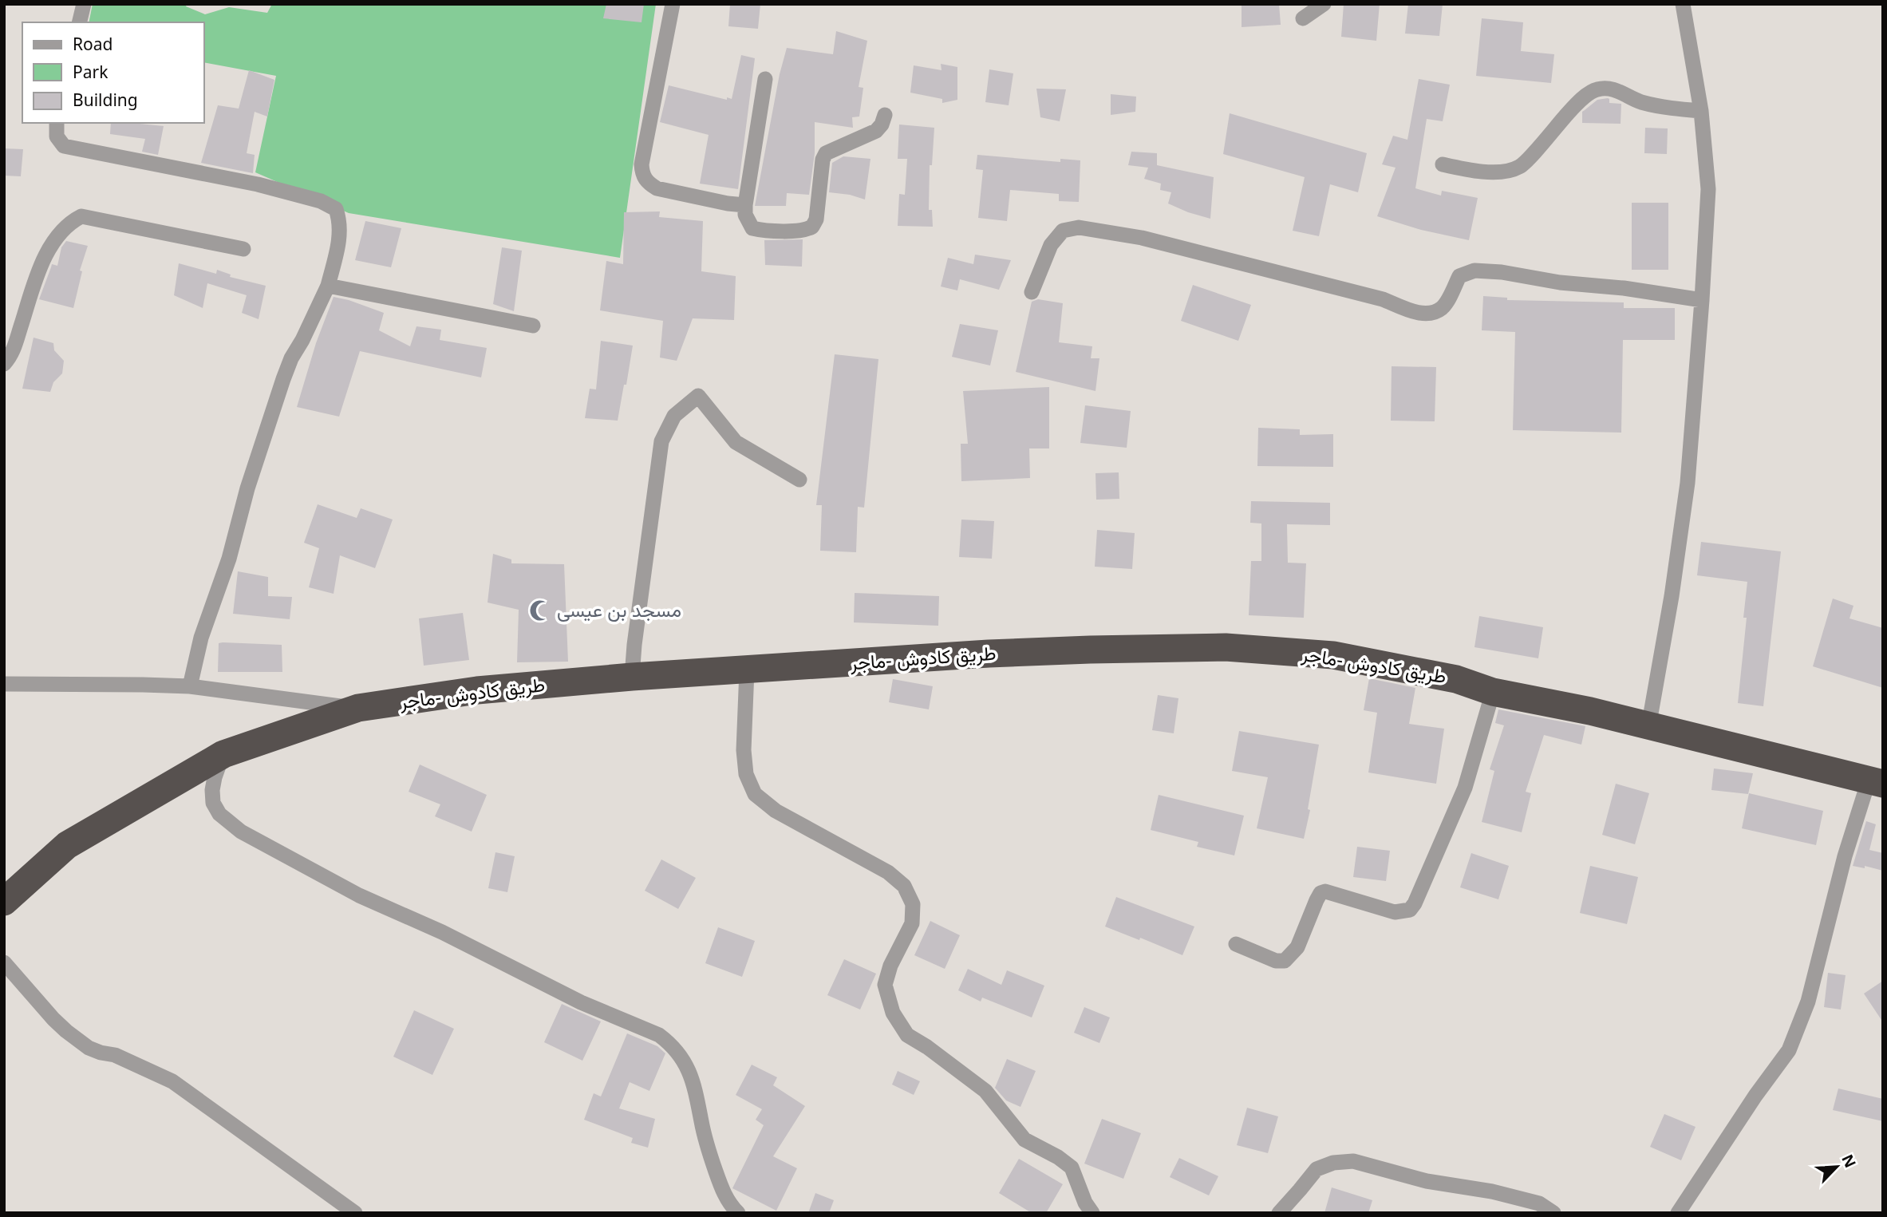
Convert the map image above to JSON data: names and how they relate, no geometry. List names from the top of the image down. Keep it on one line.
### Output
{"streets":{"highway":["طريق كادوش -ماجر"]},"places":{"mosque":["مسجد بن عيسى"]},"legend":["Road","Park","Building"],"north":"top right"}
